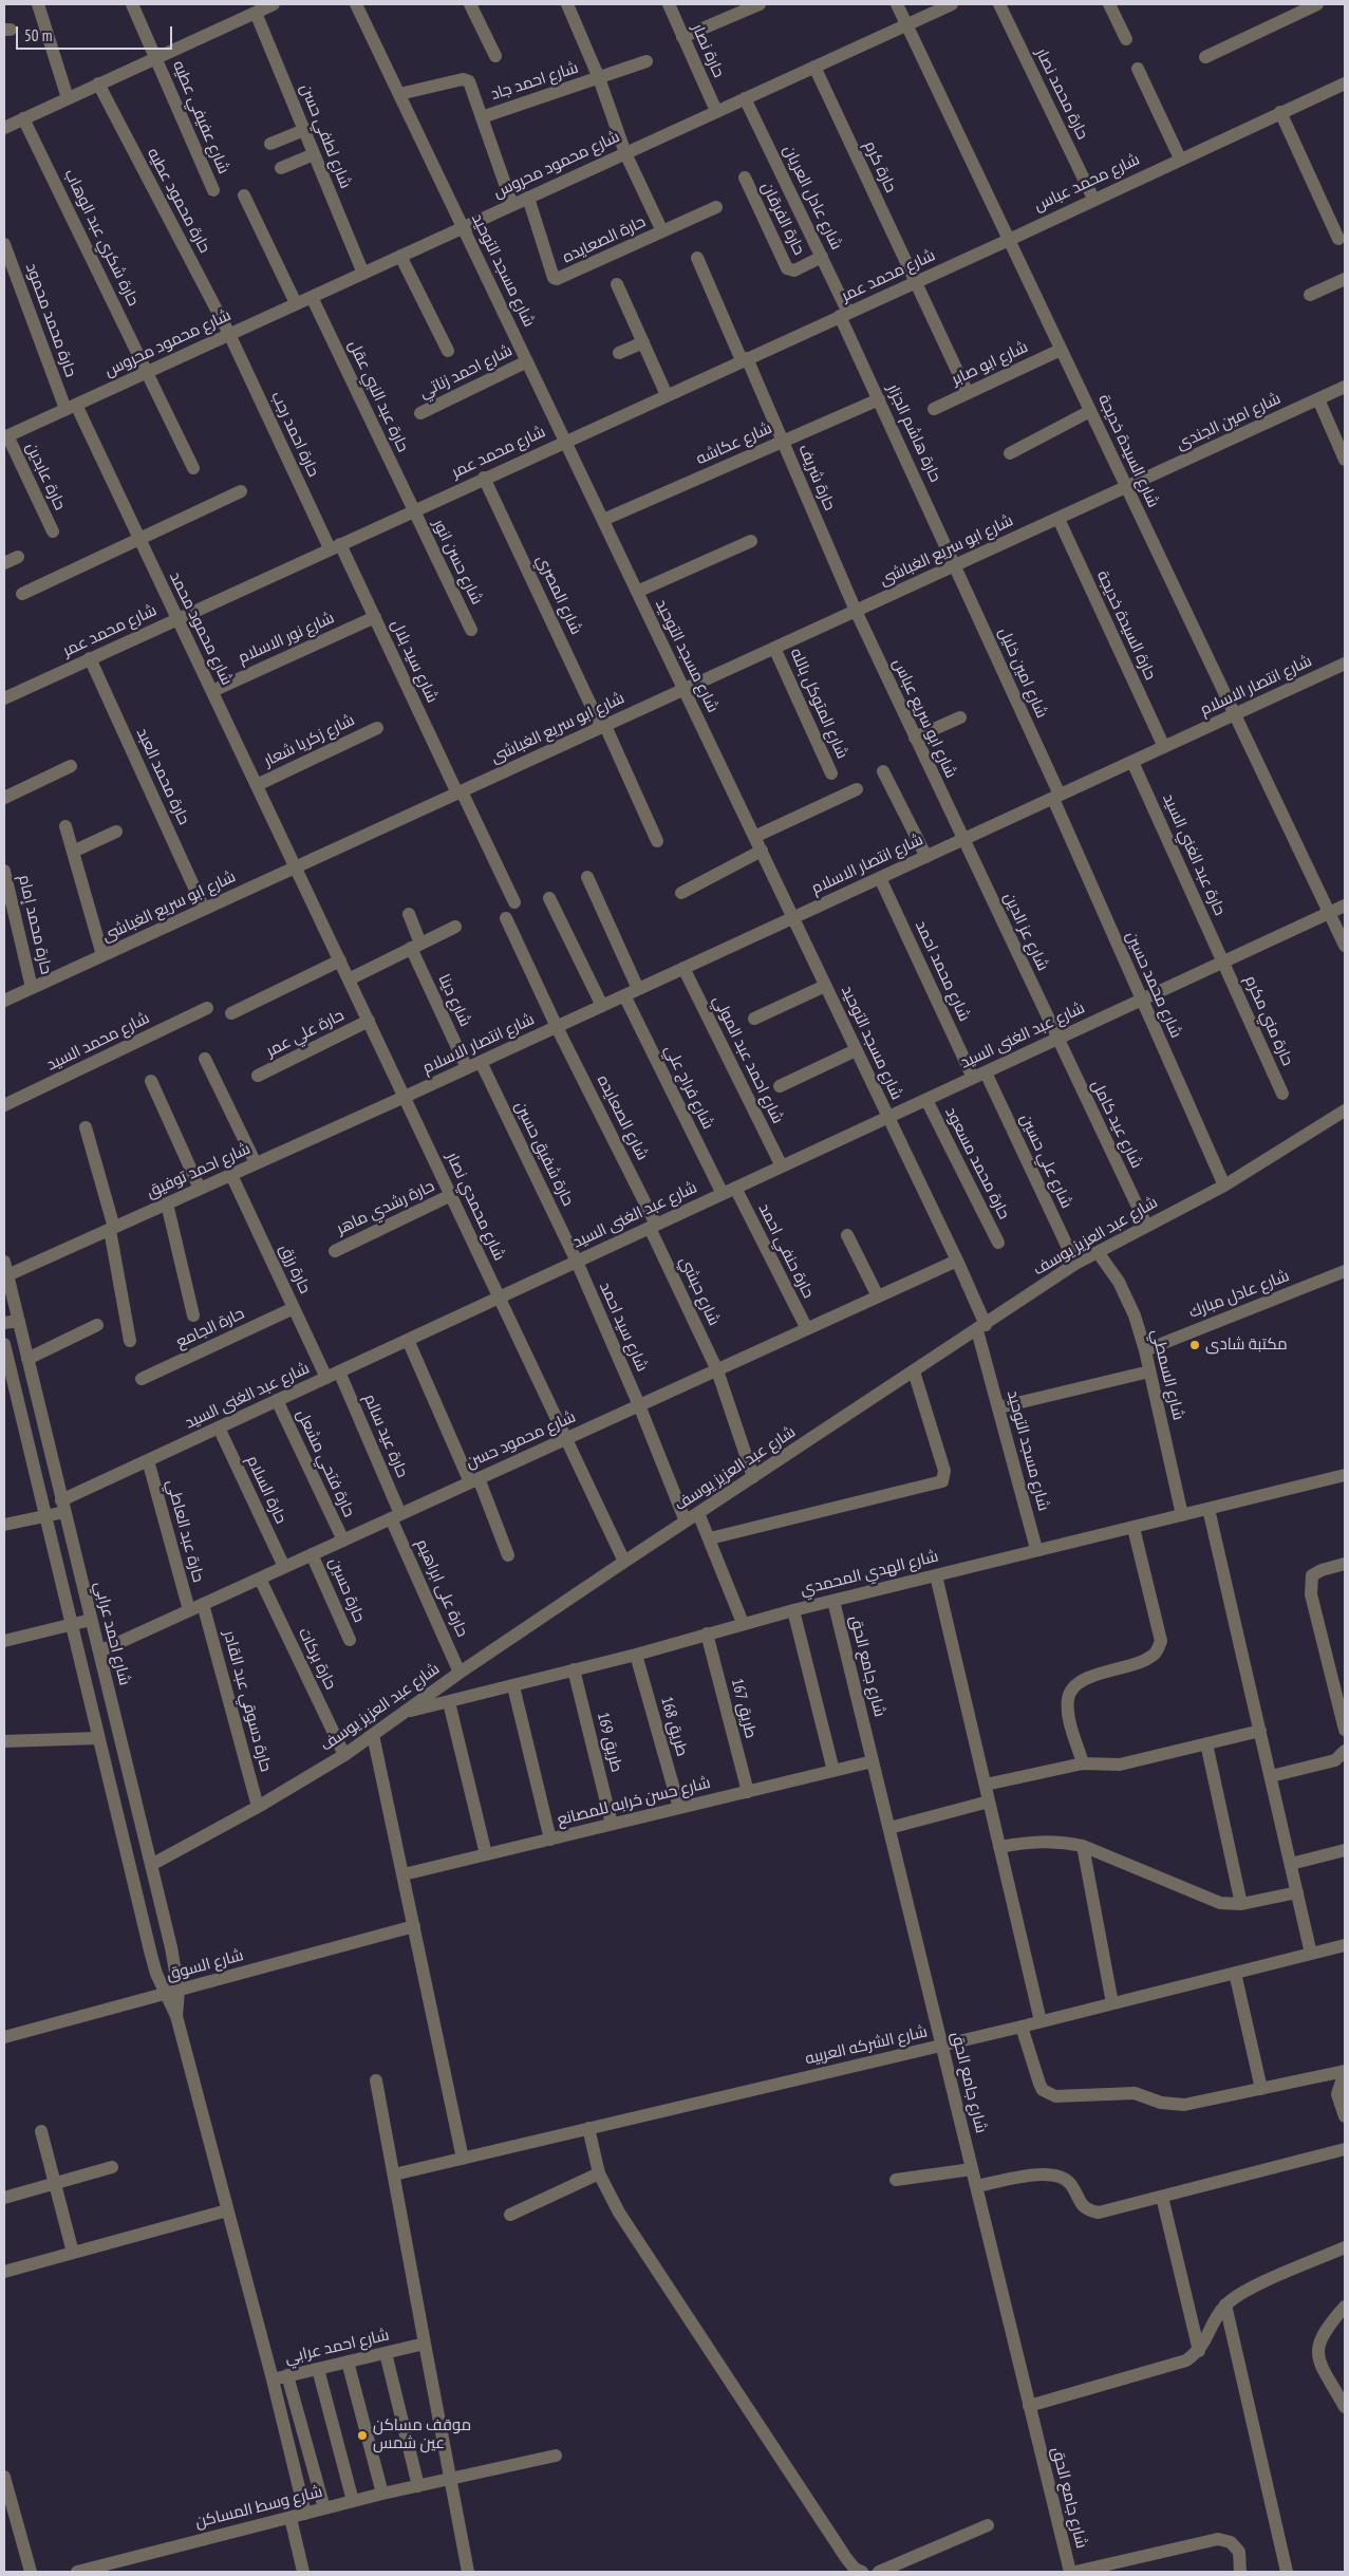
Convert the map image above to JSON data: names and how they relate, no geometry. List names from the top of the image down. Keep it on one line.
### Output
{"streets":{"street":["حارة نصار","شارع احمد جاد","حارة محمد نصار","شارع عفيفي عطيه","شارع لطفي حسن","شارع محمود محروس","حارة كرم","شارع محمد عباس","شارع عادل العريان","حارة محمود عطيه","حارة الفرقان","حارة شكري عبد الوهاب","حارة الصعايده","شارع مسجد التوحيد","شارع محمد عمر","حارة محمد محمود","شارع ابو صابر","شارع احمد زناتي","حارة عبد النبي عقل","شارع امين الجندى","حارة هاشم الجزار","حارة احمد رجب","شارع عكاشه","شارع السيدة خديجة","حارة عابدين","حارة شريف","شارع ابو سريع الغباشى","شارع حسن انور","شارع المصري","حارة السيدة خديجة","شارع محمود محمد","شارع نور الاسلام","شارع سيد بلال","شارع امين خليل","شارع انتصار الاسلام","شارع المتوكل بالله","شارع ابو سريع عباس","شارع زكريا شعار","حارة محمد العبد","حارة عبد الغني السيد","حارة محمد إمام","شارع عز الدين","شارع محمد احمد","شارع محمد حسين","شارع دينا","حارة مني مكرم","حارة علي عمر","شارع عبد الغنى السيد","شارع محمد السيد","شارع احمد عبد المولي","شارع فراج علي","شارع الصعايده","شارع عيد كامل","حارة شفيق حسين","شارع علي حسين","حارة محمد مسعود","شارع احمد توفيق","شارع محمدي نصار","حارة رشدي ماهر","شارع عبد العزيز يوسف","حارة حنفي احمد","حارة رزق","شارع حبشي","شارع عادل مبارك","شارع سيد احمد","حارة الجامع","شارع السمطي","حارة عيد سالم","شارع محمود حسن","حارة فتحي مشعل","حارة السلام","حارة عبد العاطي","شارع الهدي المحمدي","حارة على ابراهيم","حارة حسين","شارع احمد عرابي","حارة بركات","شارع جامع الحق","حارة دسوقي عبد القادر","طريق 167","طريق 168","طريق 169","شارع حسن خرابه للمصانع","شارع السوق","شارع الشركه العربيه","شارع وسط المساكن"]},"crossings":[["حارة نصار","شارع محمود محروس"],["حارة محمد نصار","شارع محمد عباس"],["شارع لطفي حسن","شارع محمود محروس"],["شارع محمود محروس","حارة كرم"],["شارع محمود محروس","شارع عادل العريان"],["شارع محمود محروس","حارة محمود عطيه"],["شارع محمود محروس","حارة شكري عبد الوهاب"],["شارع محمود محروس","حارة الصعايده"],["شارع محمود محروس","شارع مسجد التوحيد"],["شارع محمود محروس","حارة محمد محمود"],["شارع محمود محروس","حارة عبد النبي عقل"],["شارع محمود محروس","حارة احمد رجب"],["شارع محمود محروس","شارع السيدة خديجة"],["شارع محمود محروس","حارة عابدين"],["شارع محمود محروس","شارع محمود محمد"],["حارة كرم","شارع محمد عمر"],["حارة كرم","شارع ابو صابر"],["شارع محمد عباس","شارع محمد عمر"],["شارع محمد عباس","شارع السيدة خديجة"],["شارع عادل العريان","حارة الفرقان"],["شارع عادل العريان","شارع محمد عمر"],["شارع عادل العريان","حارة هاشم الجزار"],["حارة محمود عطيه","حارة احمد رجب"],["شارع مسجد التوحيد","شارع محمد عمر"],["شارع مسجد التوحيد","شارع احمد زناتي"],["شارع مسجد التوحيد","شارع عكاشه"],["شارع مسجد التوحيد","شارع ابو سريع الغباشى"],["شارع مسجد التوحيد","شارع انتصار الاسلام"],["شارع مسجد التوحيد","شارع عبد الغنى السيد"],["شارع مسجد التوحيد","شارع عبد العزيز يوسف"],["شارع مسجد التوحيد","شارع محمود حسن"],["شارع مسجد التوحيد","شارع الهدي المحمدي"],["شارع محمد عمر","حارة عبد النبي عقل"],["شارع محمد عمر","حارة هاشم الجزار"],["شارع محمد عمر","حارة احمد رجب"],["شارع محمد عمر","شارع السيدة خديجة"],["شارع محمد عمر","حارة شريف"],["شارع محمد عمر","شارع حسن انور"],["شارع محمد عمر","شارع المصري"],["شارع محمد عمر","شارع محمود محمد"],["شارع محمد عمر","شارع سيد بلال"],["شارع محمد عمر","حارة محمد العبد"],["حارة محمد محمود","شارع محمود محمد"],["شارع ابو صابر","شارع السيدة خديجة"],["حارة عبد النبي عقل","شارع حسن انور"],["شارع امين الجندى","شارع السيدة خديجة"],["شارع امين الجندى","شارع ابو سريع الغباشى"],["حارة هاشم الجزار","شارع عكاشه"],["حارة هاشم الجزار","شارع ابو سريع الغباشى"],["حارة هاشم الجزار","شارع امين خليل"],["حارة احمد رجب","شارع سيد بلال"],["شارع عكاشه","حارة شريف"],["شارع السيدة خديجة","شارع ابو سريع الغباشى"],["شارع السيدة خديجة","شارع انتصار الاسلام"],["شارع السيدة خديجة","شارع عبد الغنى السيد"],["حارة شريف","شارع ابو سريع الغباشى"],["حارة شريف","شارع ابو سريع عباس"],["شارع ابو سريع الغباشى","شارع المصري"],["شارع ابو سريع الغباشى","حارة السيدة خديجة"],["شارع ابو سريع الغباشى","شارع محمود محمد"],["شارع ابو سريع الغباشى","شارع سيد بلال"],["شارع ابو سريع الغباشى","شارع امين خليل"],["شارع ابو سريع الغباشى","شارع المتوكل بالله"],["شارع ابو سريع الغباشى","شارع ابو سريع عباس"],["شارع ابو سريع الغباشى","حارة محمد العبد"],["شارع ابو سريع الغباشى","حارة محمد إمام"],["شارع ابو سريع الغباشى","شارع محمدي نصار"],["حارة السيدة خديجة","شارع انتصار الاسلام"],["شارع محمود محمد","شارع نور الاسلام"],["شارع محمود محمد","شارع زكريا شعار"],["شارع محمود محمد","شارع محمدي نصار"],["شارع نور الاسلام","شارع سيد بلال"],["شارع امين خليل","شارع انتصار الاسلام"],["شارع امين خليل","شارع محمد حسين"],["شارع انتصار الاسلام","شارع ابو سريع عباس"],["شارع انتصار الاسلام","حارة عبد الغني السيد"],["شارع انتصار الاسلام","شارع عز الدين"],["شارع انتصار الاسلام","شارع محمد احمد"],["شارع انتصار الاسلام","شارع محمد حسين"],["شارع انتصار الاسلام","شارع دينا"],["شارع انتصار الاسلام","شارع احمد عبد المولي"],["شارع انتصار الاسلام","شارع فراج علي"],["شارع انتصار الاسلام","شارع الصعايده"],["شارع انتصار الاسلام","حارة شفيق حسين"],["شارع انتصار الاسلام","شارع احمد توفيق"],["شارع انتصار الاسلام","شارع محمدي نصار"],["شارع ابو سريع عباس","شارع عز الدين"],["حارة عبد الغني السيد","حارة مني مكرم"],["حارة عبد الغني السيد","شارع عبد الغنى السيد"],["شارع عز الدين","شارع عبد الغنى السيد"],["شارع عز الدين","شارع عيد كامل"],["شارع محمد احمد","شارع عبد الغنى السيد"],["شارع محمد احمد","شارع علي حسين"],["شارع محمد حسين","شارع عبد الغنى السيد"],["شارع محمد حسين","شارع عبد العزيز يوسف"],["حارة مني مكرم","شارع عبد الغنى السيد"],["حارة علي عمر","شارع محمدي نصار"],["شارع عبد الغنى السيد","شارع احمد عبد المولي"],["شارع عبد الغنى السيد","شارع فراج علي"],["شارع عبد الغنى السيد","شارع الصعايده"],["شارع عبد الغنى السيد","شارع عيد كامل"],["شارع عبد الغنى السيد","حارة شفيق حسين"],["شارع عبد الغنى السيد","شارع علي حسين"],["شارع عبد الغنى السيد","حارة محمد مسعود"],["شارع عبد الغنى السيد","شارع محمدي نصار"],["شارع عبد الغنى السيد","حارة حنفي احمد"],["شارع عبد الغنى السيد","حارة رزق"],["شارع عبد الغنى السيد","شارع حبشي"],["شارع عبد الغنى السيد","شارع سيد احمد"],["شارع عبد الغنى السيد","حارة عيد سالم"],["شارع عبد الغنى السيد","حارة فتحي مشعل"],["شارع عبد الغنى السيد","حارة السلام"],["شارع عبد الغنى السيد","حارة عبد العاطي"],["شارع عبد الغنى السيد","شارع احمد عرابي"],["شارع الصعايده","شارع حبشي"],["شارع عيد كامل","شارع عبد العزيز يوسف"],["حارة شفيق حسين","شارع سيد احمد"],["شارع علي حسين","شارع عبد العزيز يوسف"],["شارع احمد توفيق","شارع محمدي نصار"],["شارع احمد توفيق","حارة رزق"],["شارع احمد توفيق","شارع احمد عرابي"],["شارع محمدي نصار","حارة رشدي ماهر"],["شارع محمدي نصار","شارع عبد العزيز يوسف"],["شارع محمدي نصار","شارع محمود حسن"],["شارع عبد العزيز يوسف","شارع حبشي"],["شارع عبد العزيز يوسف","شارع سيد احمد"],["شارع عبد العزيز يوسف","شارع السمطي"],["شارع عبد العزيز يوسف","شارع الهدي المحمدي"],["شارع عبد العزيز يوسف","حارة على ابراهيم"],["شارع عبد العزيز يوسف","شارع احمد عرابي"],["شارع عبد العزيز يوسف","حارة بركات"],["شارع عبد العزيز يوسف","حارة دسوقي عبد القادر"],["حارة حنفي احمد","شارع محمود حسن"],["حارة رزق","حارة الجامع"],["شارع حبشي","شارع محمود حسن"],["شارع عادل مبارك","شارع السمطي"],["شارع سيد احمد","شارع محمود حسن"],["شارع السمطي","شارع الهدي المحمدي"],["حارة عيد سالم","شارع محمود حسن"],["حارة عيد سالم","حارة على ابراهيم"],["شارع محمود حسن","حارة فتحي مشعل"],["شارع محمود حسن","حارة السلام"],["شارع محمود حسن","حارة عبد العاطي"],["شارع محمود حسن","حارة على ابراهيم"],["شارع محمود حسن","حارة حسين"],["شارع محمود حسن","شارع احمد عرابي"],["شارع محمود حسن","حارة بركات"],["شارع محمود حسن","حارة دسوقي عبد القادر"],["شارع الهدي المحمدي","شارع جامع الحق"],["شارع الهدي المحمدي","طريق 167"],["شارع الهدي المحمدي","طريق 168"],["شارع الهدي المحمدي","طريق 169"],["شارع احمد عرابي","شارع السوق"],["شارع جامع الحق","شارع حسن خرابه للمصانع"],["شارع جامع الحق","شارع الشركه العربيه"],["طريق 167","شارع حسن خرابه للمصانع"],["طريق 168","شارع حسن خرابه للمصانع"],["طريق 169","شارع حسن خرابه للمصانع"]],"places":["مكتبة شادى","موقف مساكن عين شمس"],"scale_bar":"50 m"}
